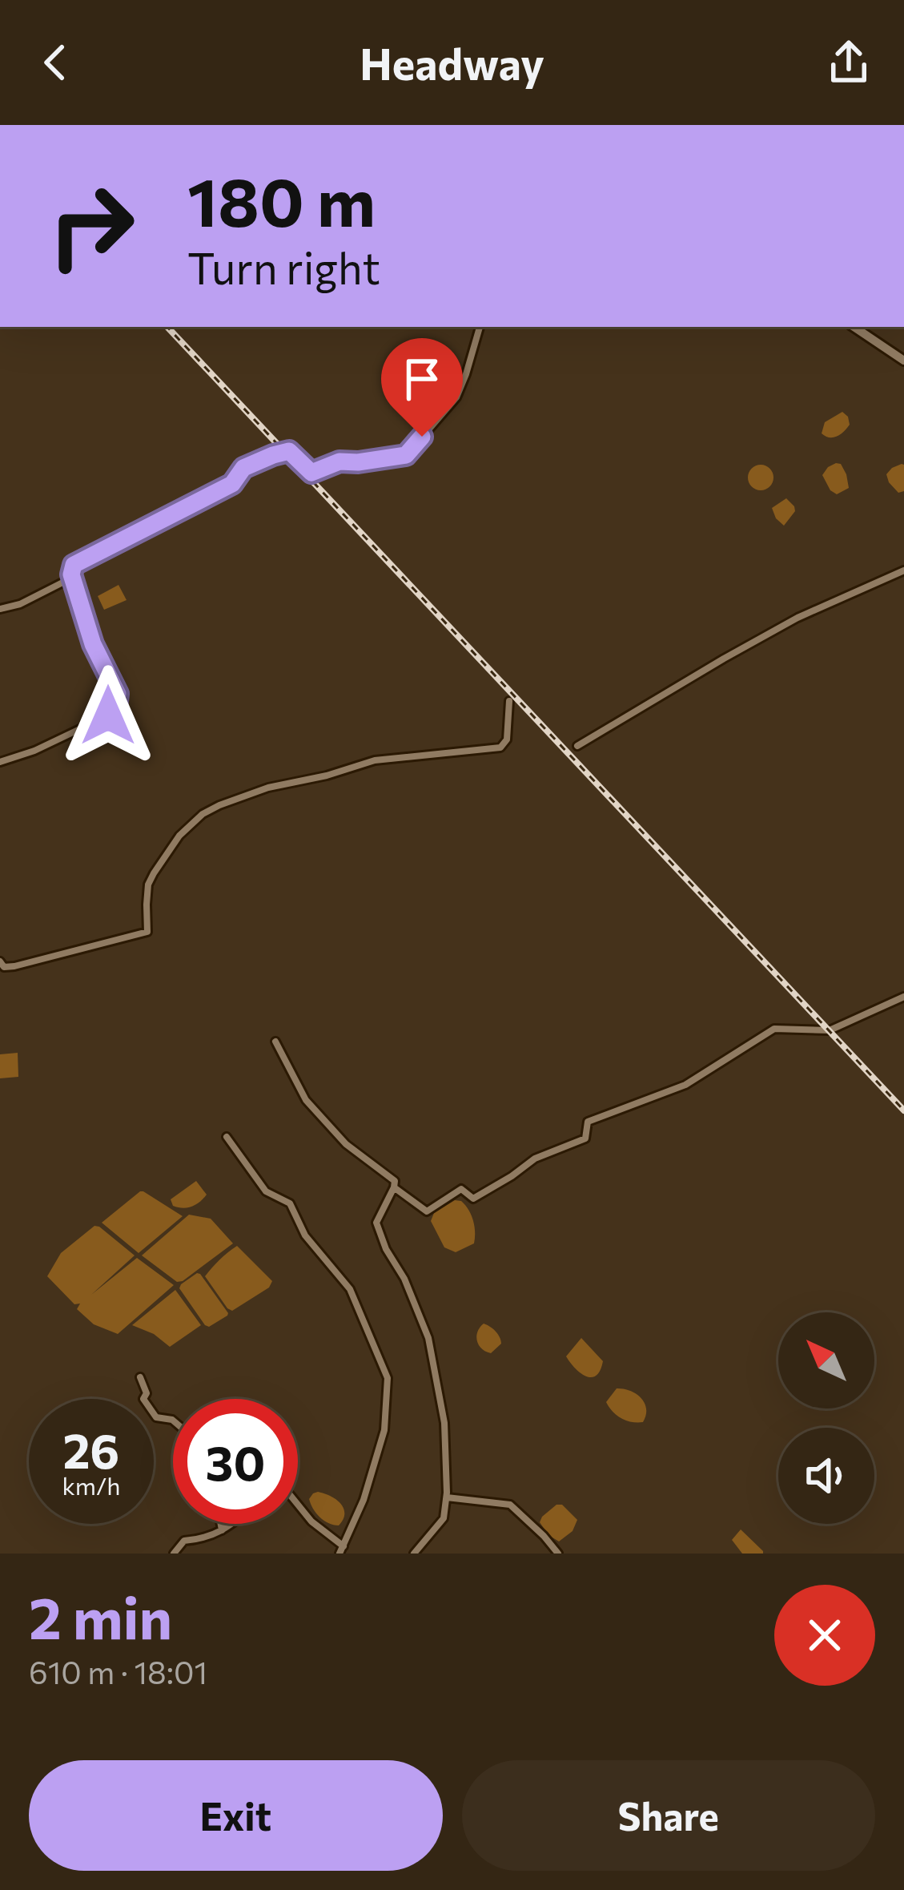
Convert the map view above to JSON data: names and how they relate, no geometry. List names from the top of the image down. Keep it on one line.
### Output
{"north":"top left","page":{"header":"Headway","turn":["180 m","Turn right"],"speed":"26 km/h","limit":"30","heading":["2 min","610 m · 18:01"],"buttons":["Exit","Share"]}}
